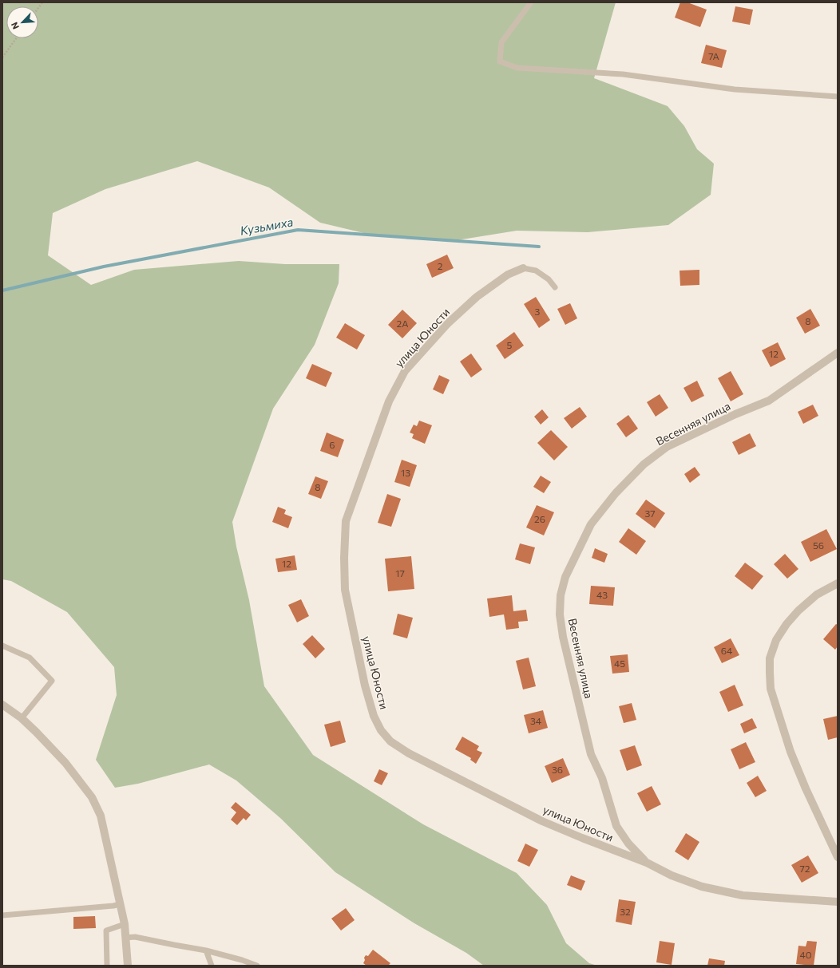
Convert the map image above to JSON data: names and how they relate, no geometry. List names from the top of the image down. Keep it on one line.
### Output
{"streets":{"street":["улица Юности","Весенняя улица"]},"crossings":[["улица Юности","Весенняя улица"]],"water":["Кузьмиха"],"house_numbers":["7А","2","3","8","2А","5","12","6","13","8","37","26","56","12","17","43","64","45","34","36","72","32","40"],"north":"bottom left"}
